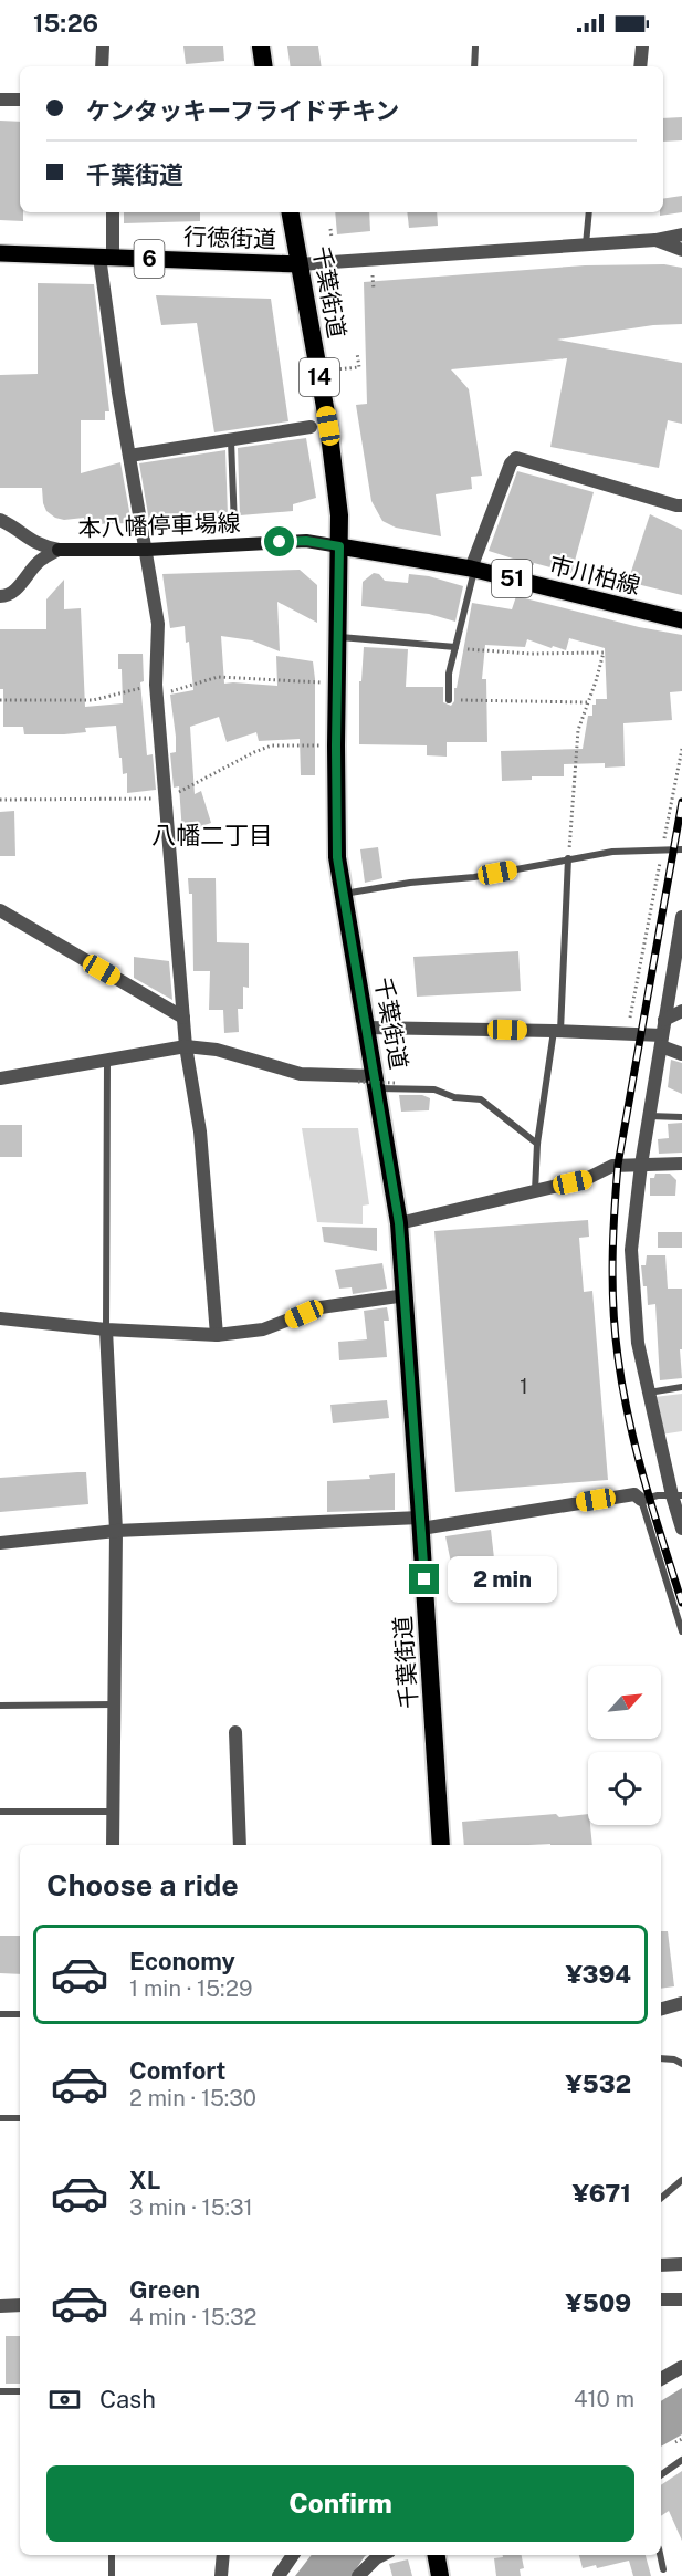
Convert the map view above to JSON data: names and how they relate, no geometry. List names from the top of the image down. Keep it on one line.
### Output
{"streets":{"highway":["千葉街道","14"],"main road":["行徳街道","6","本八幡停車場線","市川柏線","51"]},"crossings":[["行徳街道","千葉街道"],["千葉街道","本八幡停車場線"],["千葉街道","市川柏線"],["本八幡停車場線","市川柏線"]],"districts":["八幡二丁目"],"house_numbers":["1"],"north":"top right","page":{"status":"15:26","banner":["ケンタッキーフライドチキン","千葉街道"],"bubble":"2 min","heading":"Choose a ride","list":[{"name":"Economy","note":"1 min · 15:29","value":"¥394"},{"name":"Comfort","note":"2 min · 15:30","value":"¥532"},{"name":"XL","note":"3 min · 15:31","value":"¥671"},{"name":"Green","note":"4 min · 15:32","value":"¥509"}],"pay":["Cash","410 m"],"buttons":"Confirm"}}
